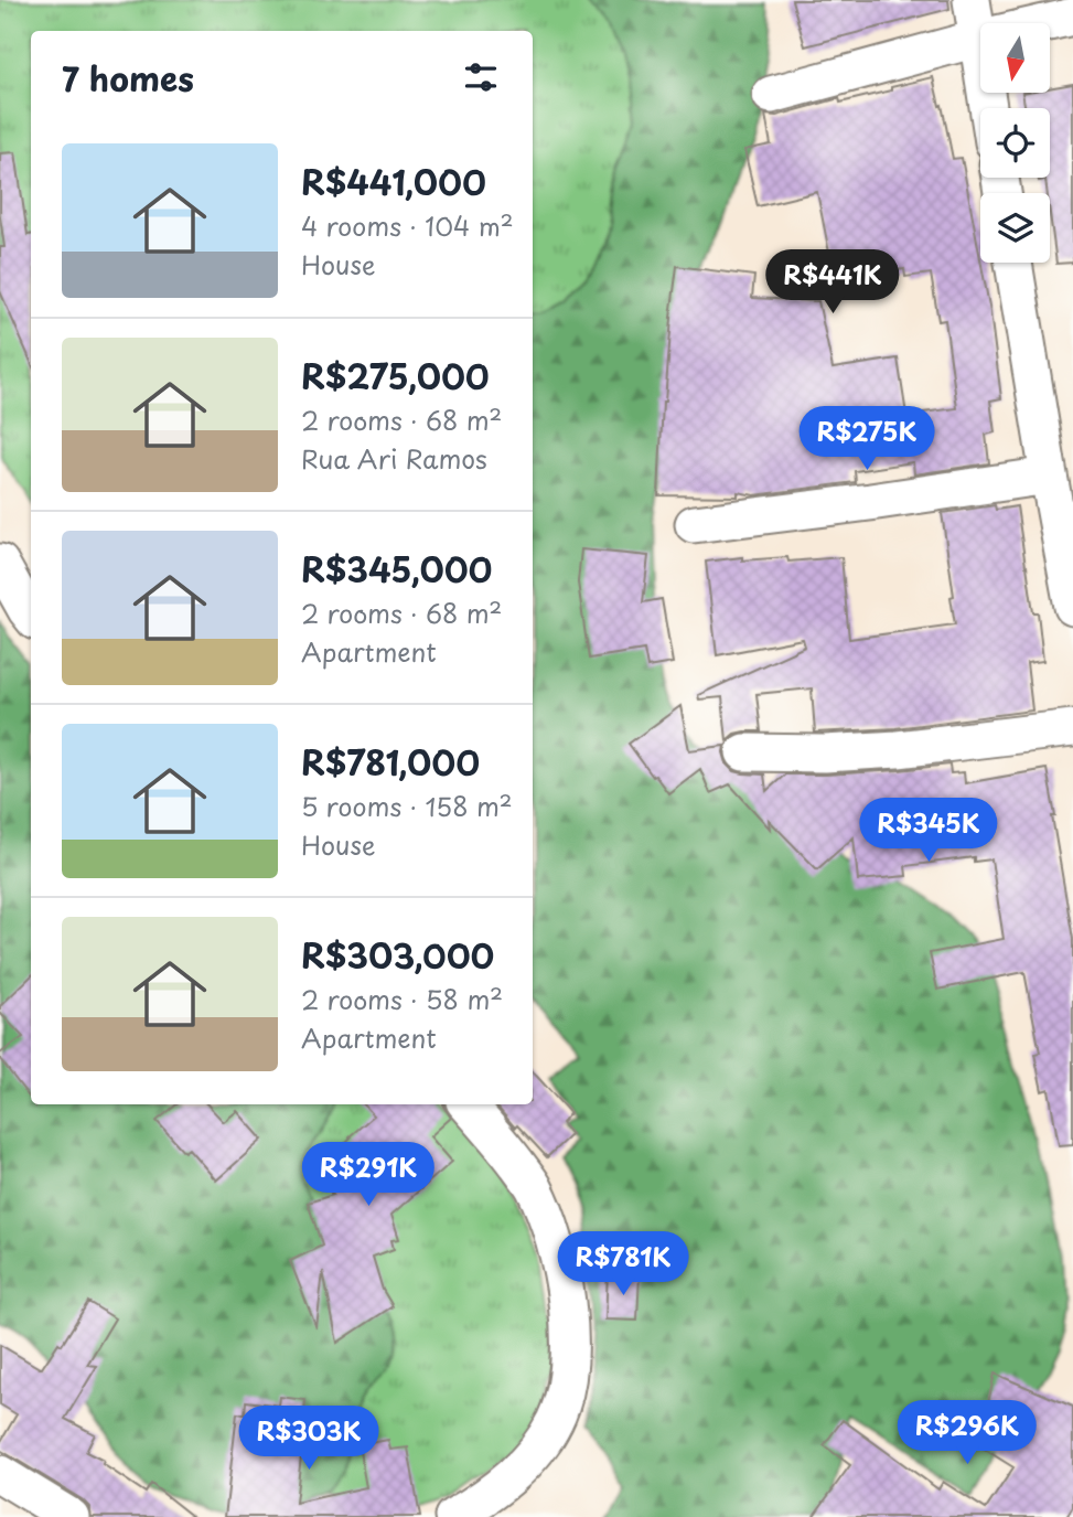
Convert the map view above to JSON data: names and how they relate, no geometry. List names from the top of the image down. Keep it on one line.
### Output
{"north":"bottom","page":{"heading":"7 homes","list":[{"name":"R$441,000","note":"4 rooms · 104 m² · House"},{"name":"R$275,000","note":"2 rooms · 68 m² · Rua Ari Ramos"},{"name":"R$345,000","note":"2 rooms · 68 m² · Apartment"},{"name":"R$781,000","note":"5 rooms · 158 m² · House"},{"name":"R$303,000","note":"2 rooms · 58 m² · Apartment"}],"price":["R$441K","R$275K","R$345K","R$291K","R$781K","R$296K","R$303K"]}}
